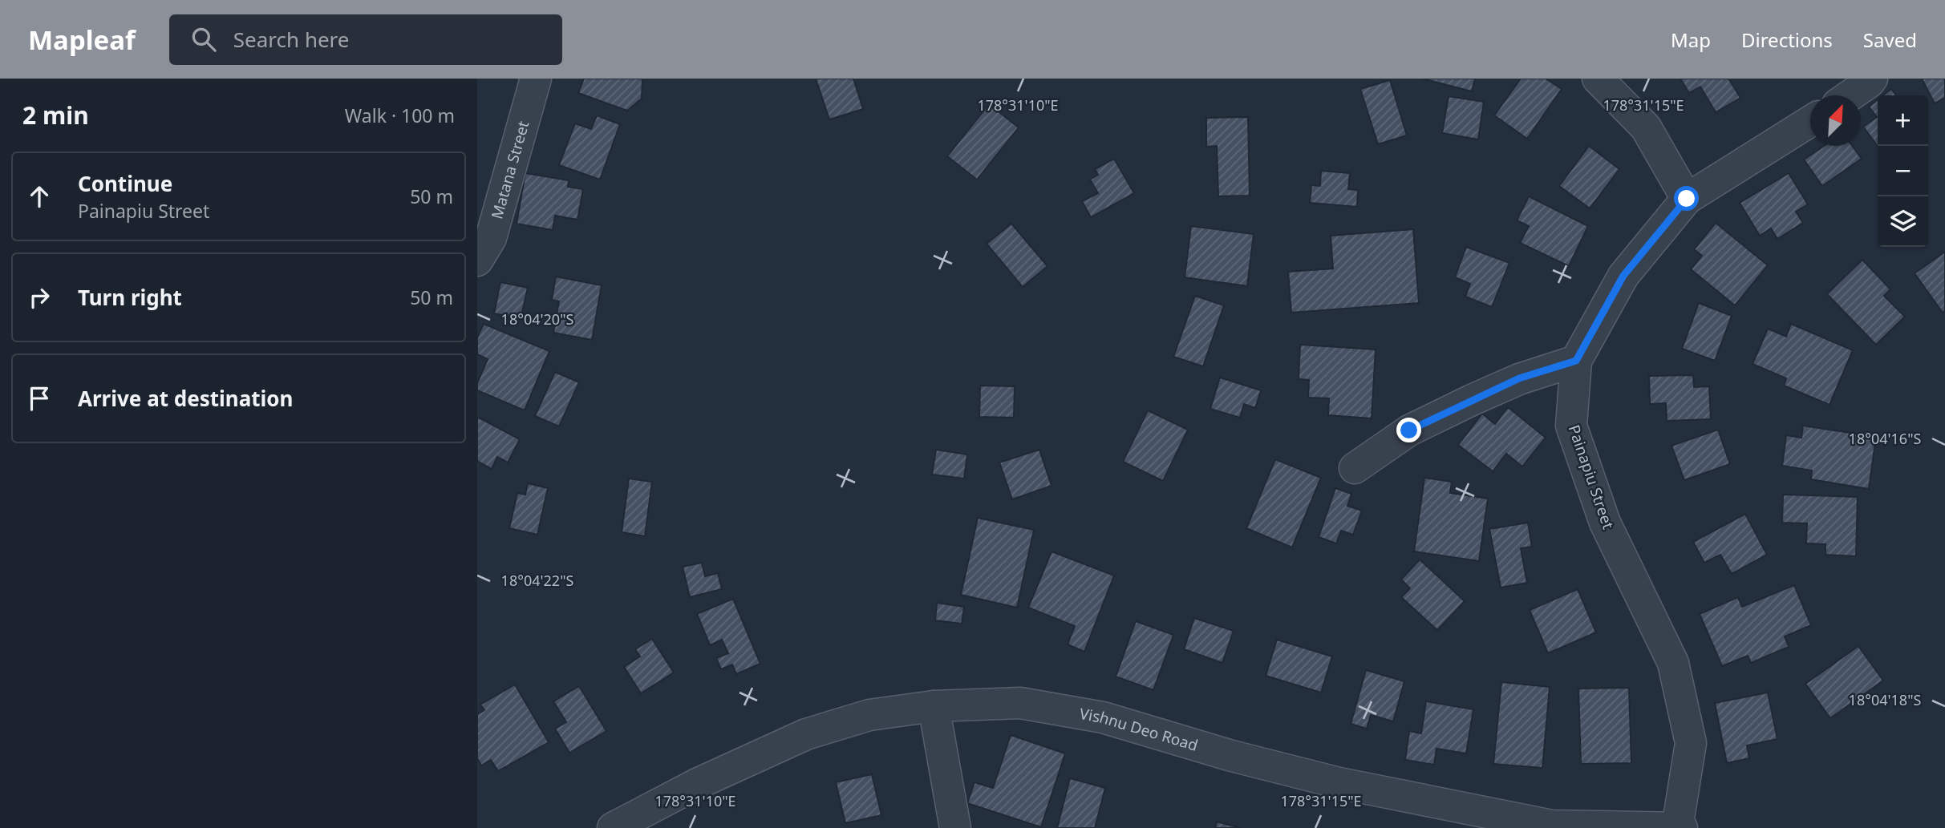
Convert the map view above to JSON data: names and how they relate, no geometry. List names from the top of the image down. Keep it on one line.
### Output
{"streets":{"street":["Matana Street","Painapiu Street","Vishnu Deo Road"]},"crossings":[["Painapiu Street","Vishnu Deo Road"]],"north":"top right","page":{"header":"Mapleaf","search":"Search here","nav":["Map","Directions","Saved"],"heading":["2 min","Walk · 100 m"],"map_buttons":["+","−"],"list":[["Continue","Painapiu Street","50 m"],["Turn right","50 m"],"Arrive at destination"]},"coordinates":["178°31'15\"E","178°31'10\"E","18°04'20\"S","18°04'16\"S","18°04'22\"S","18°04'18\"S"]}
